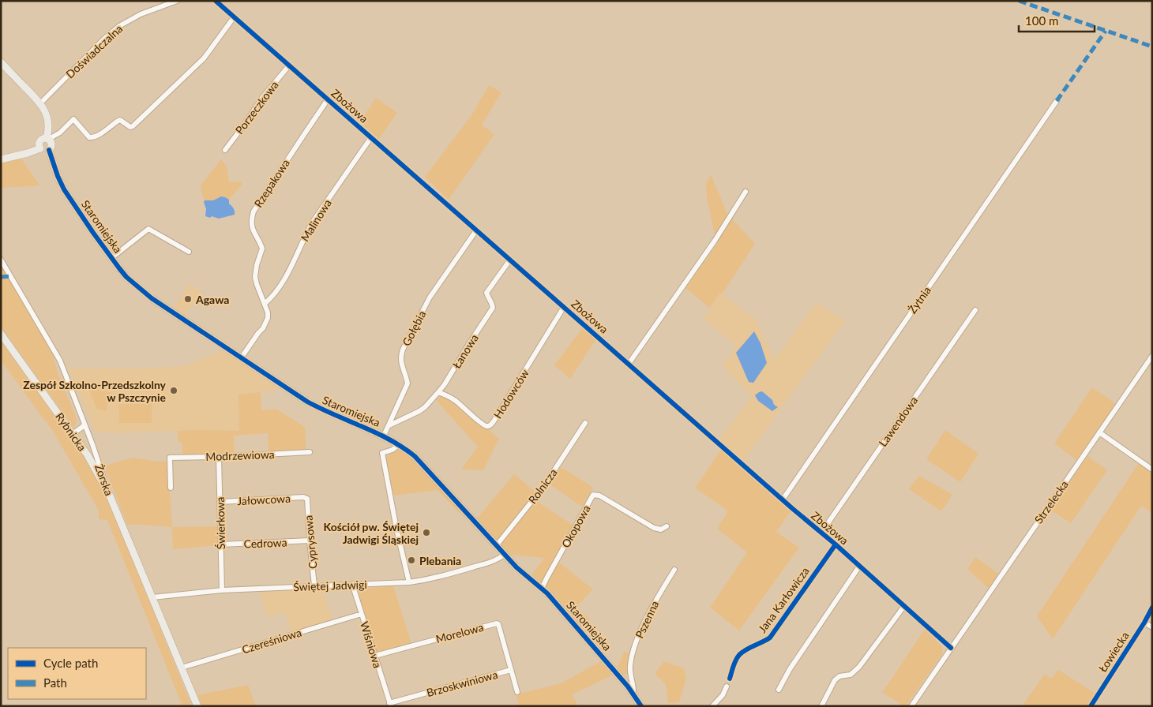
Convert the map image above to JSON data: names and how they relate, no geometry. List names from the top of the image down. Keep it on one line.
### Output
{"streets":{"street":["Doświadczalna","Zbożowa","Porzeczkowa","Rzepakowa","Malinowa","Staromiejska","Żytnia","Gołębia","Łanowa","Hodowców","Lawendowa","Rybnicka","Modrzewiowa","Żorska","Rolnicza","Jałowcowa","Strzelecka","Świerkowa","Okopowa","Cyprysowa","Cedrowa","Świętej Jadwigi","Jana Karłowicza","Pszenna","Morelowa","Czereśniowa","Wiśniowa","Łowiecka","Brzoskwiniowa"]},"crossings":[["Zbożowa","Porzeczkowa"],["Zbożowa","Rzepakowa"],["Zbożowa","Malinowa"],["Zbożowa","Żytnia"],["Zbożowa","Gołębia"],["Zbożowa","Łanowa"],["Zbożowa","Hodowców"],["Zbożowa","Lawendowa"],["Zbożowa","Strzelecka"],["Zbożowa","Jana Karłowicza"],["Rzepakowa","Malinowa"],["Rzepakowa","Staromiejska"],["Staromiejska","Gołębia"],["Staromiejska","Rolnicza"],["Staromiejska","Okopowa"],["Staromiejska","Świętej Jadwigi"],["Staromiejska","Pszenna"],["Gołębia","Łanowa"],["Łanowa","Hodowców"],["Rybnicka","Żorska"],["Modrzewiowa","Świerkowa"],["Żorska","Świętej Jadwigi"],["Żorska","Czereśniowa"],["Jałowcowa","Świerkowa"],["Jałowcowa","Cyprysowa"],["Świerkowa","Cedrowa"],["Świerkowa","Świętej Jadwigi"],["Cyprysowa","Cedrowa"],["Cyprysowa","Świętej Jadwigi"],["Świętej Jadwigi","Wiśniowa"],["Morelowa","Wiśniowa"],["Morelowa","Brzoskwiniowa"],["Czereśniowa","Wiśniowa"],["Wiśniowa","Brzoskwiniowa"]],"places":["Agawa","Zespół Szkolno-Przedszkolny w Pszczynie","Kościół pw. Świętej Jadwigi Śląskiej","Plebania"],"legend":["Cycle path","Path"],"scale_bar":"100 m"}
